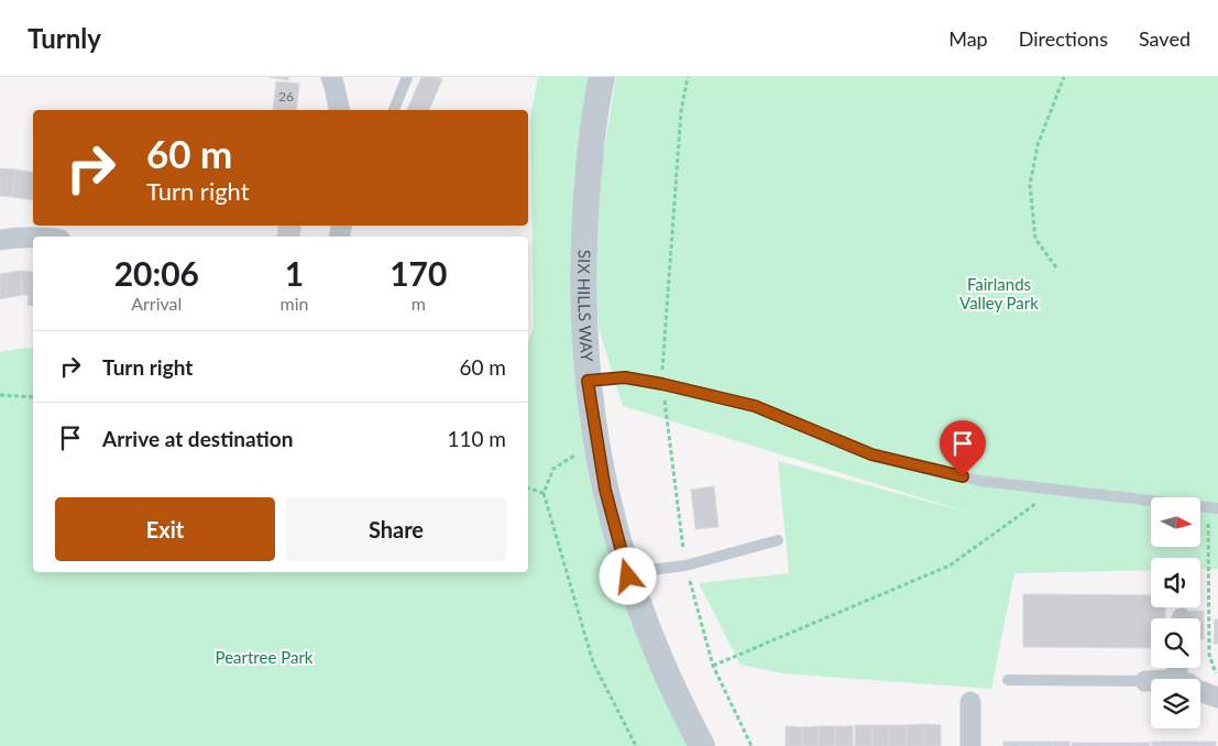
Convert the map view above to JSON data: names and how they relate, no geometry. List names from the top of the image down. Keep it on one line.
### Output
{"streets":{"street":["SIX HILLS WAY"]},"parks":["Fairlands Valley Park","Peartree Park"],"house_numbers":["26"],"north":"right","page":{"header":"Turnly","nav":["Map","Directions","Saved"],"turn":["60 m","Turn right"],"eta":["20:06","Arrival","1","min","170","m"],"list":[{"name":"Turn right","value":"60 m"},{"name":"Arrive at destination","value":"110 m"}],"buttons":["Exit","Share"]}}
